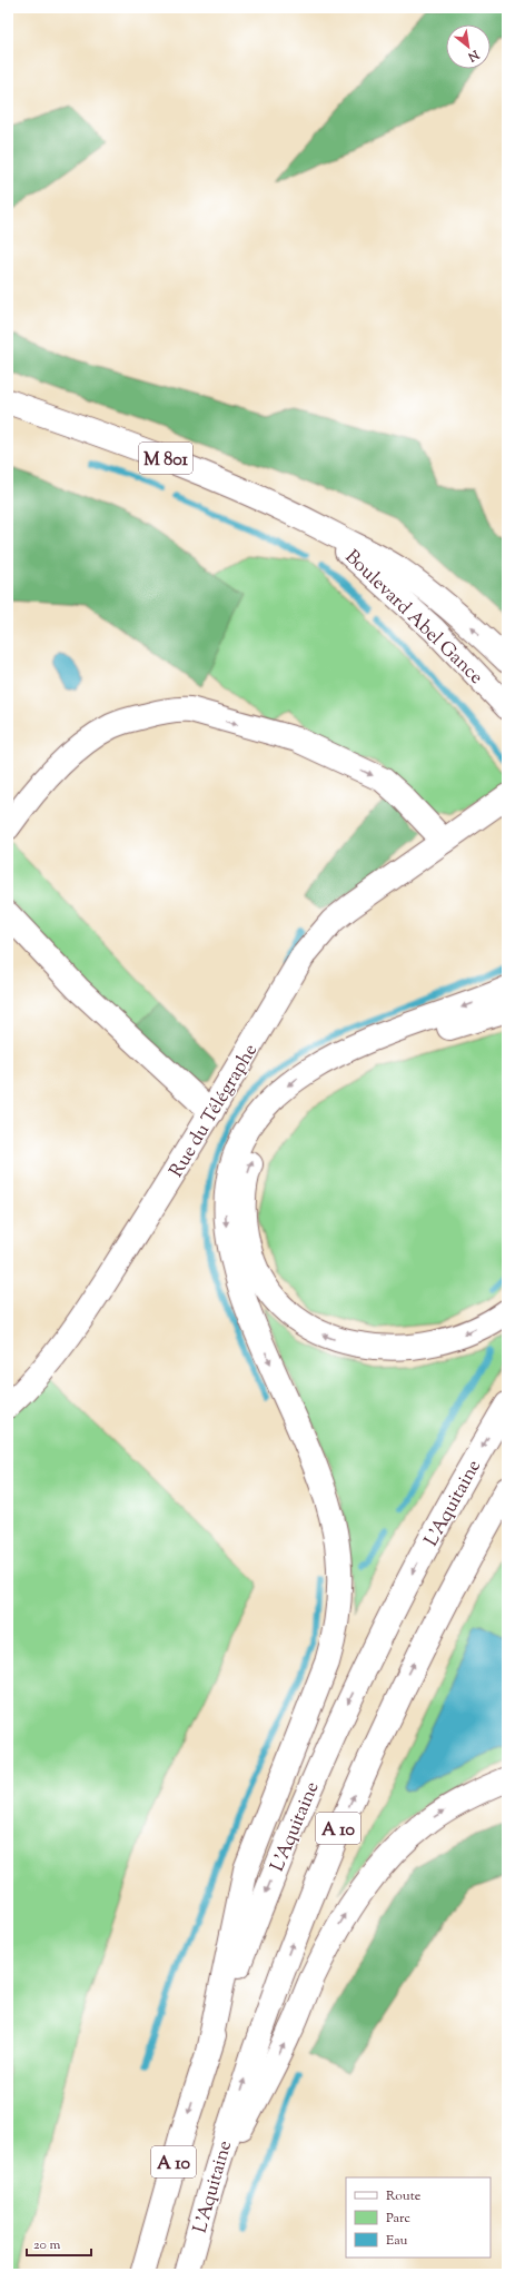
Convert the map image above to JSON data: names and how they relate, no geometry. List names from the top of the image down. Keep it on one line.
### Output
{"streets":{"main road":["M 801","Boulevard Abel Gance","Rue du Télégraphe","L'Aquitaine","A 10"]},"legend":["Route","Parc","Eau"],"scale_bar":"20 m","north":"bottom right"}
